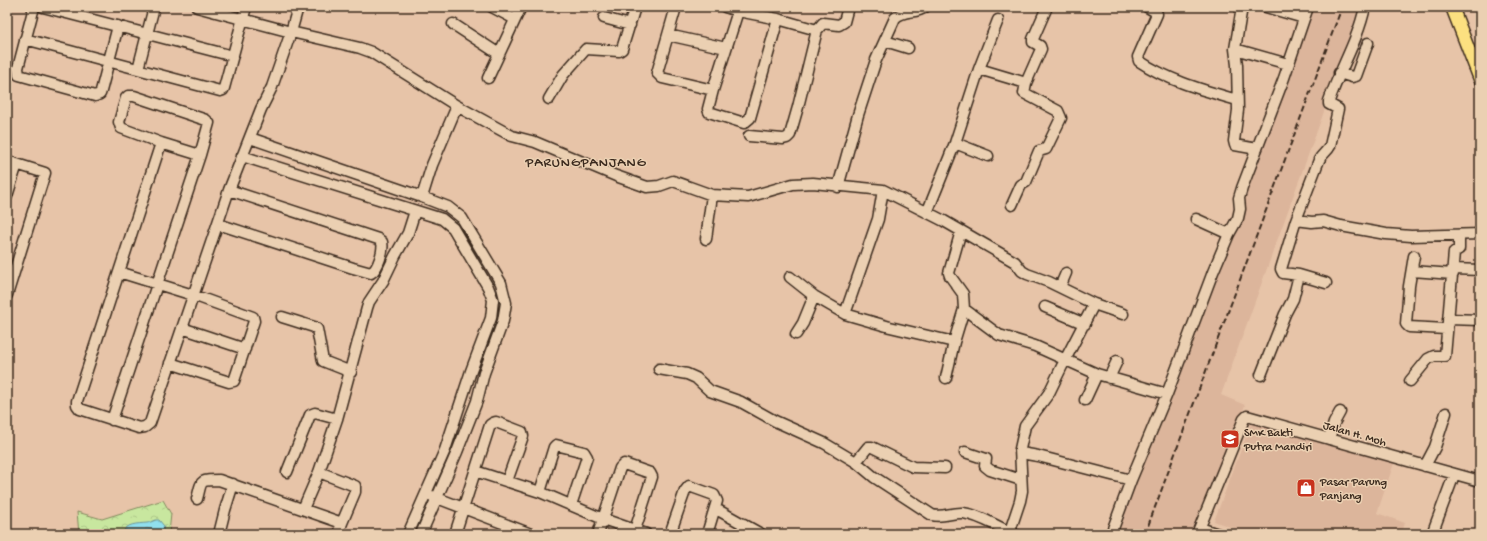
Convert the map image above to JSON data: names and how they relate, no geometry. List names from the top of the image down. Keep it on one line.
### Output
{"streets":{"street":["Jalan H. Moh"]},"districts":["PARUNGPANJANG"],"places":{"school or university":["SMK Bakti Putra Mandiri"],"shop":["Pasar Parung Panjang"]}}
